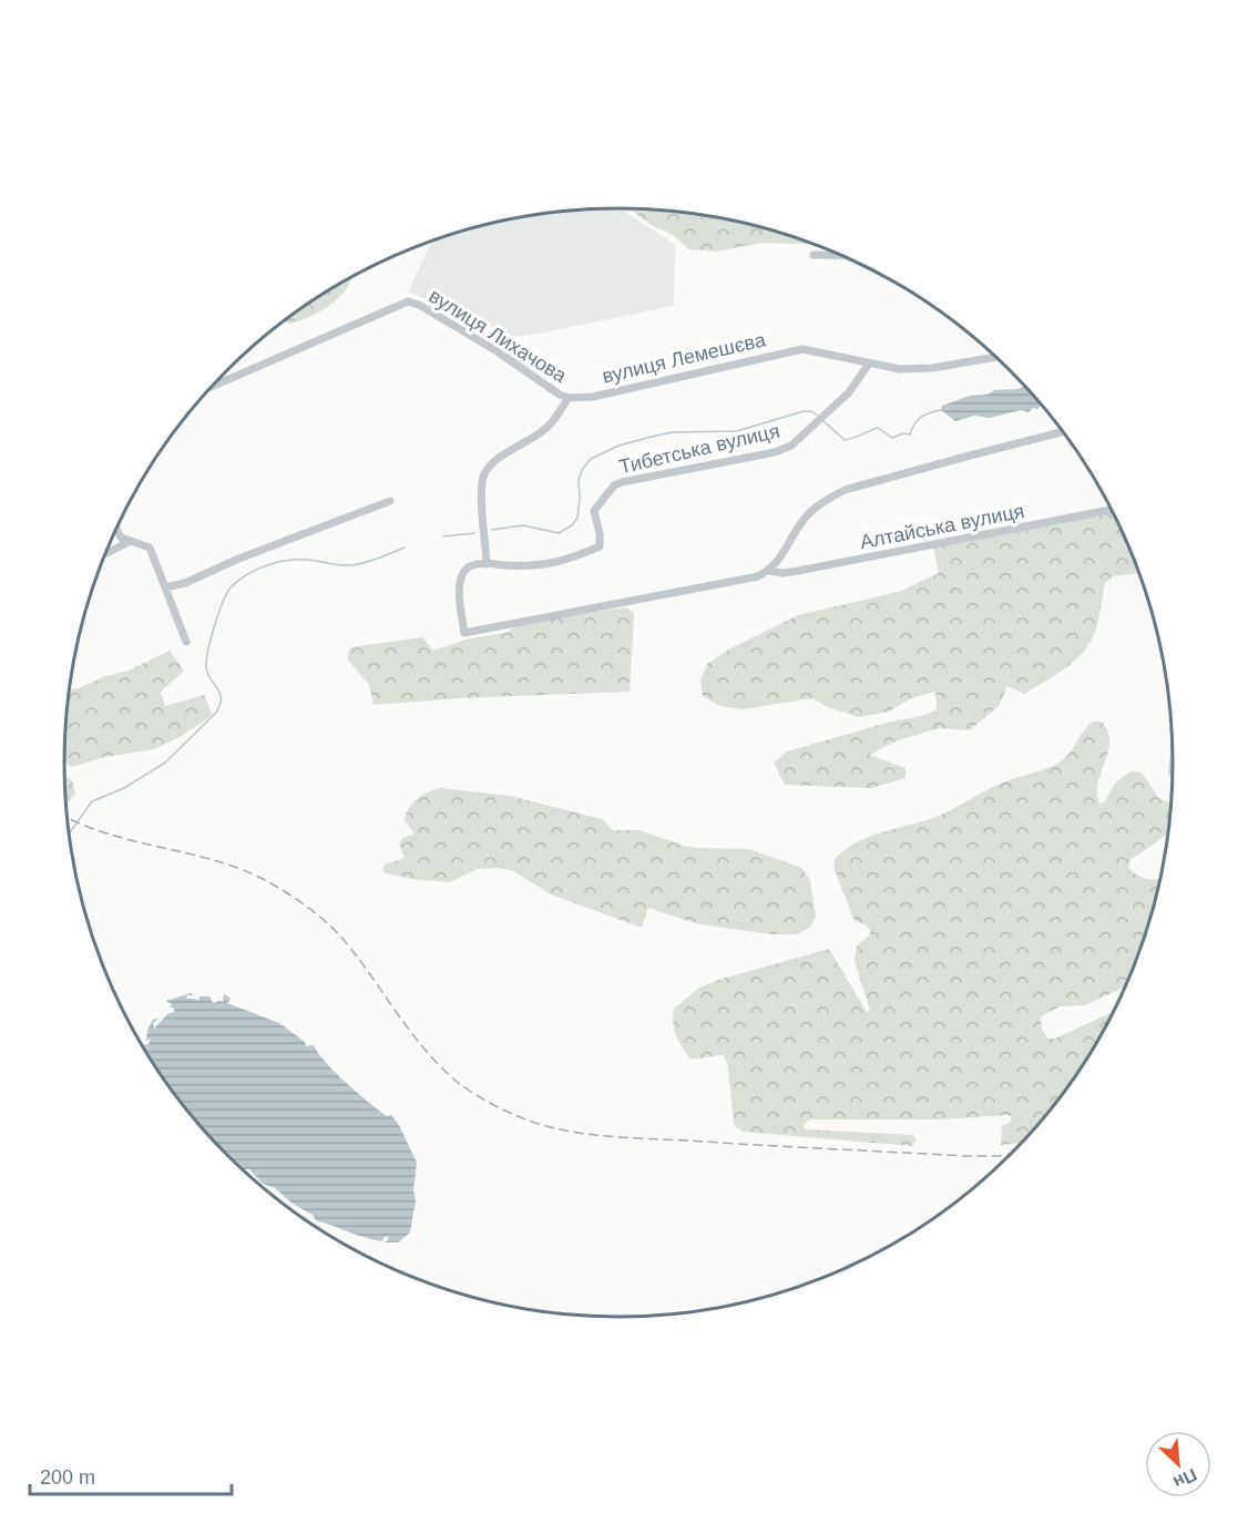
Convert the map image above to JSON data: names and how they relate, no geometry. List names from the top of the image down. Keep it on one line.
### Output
{"streets":{"street":["вулиця Лихачова","вулиця Лемешєва","Тибетська вулиця","Алтайська вулиця"]},"crossings":[["вулиця Лихачова","вулиця Лемешєва"],["вулиця Лемешєва","Тибетська вулиця"],["Тибетська вулиця","Алтайська вулиця"]],"scale_bar":"200 m","north":"bottom right"}
